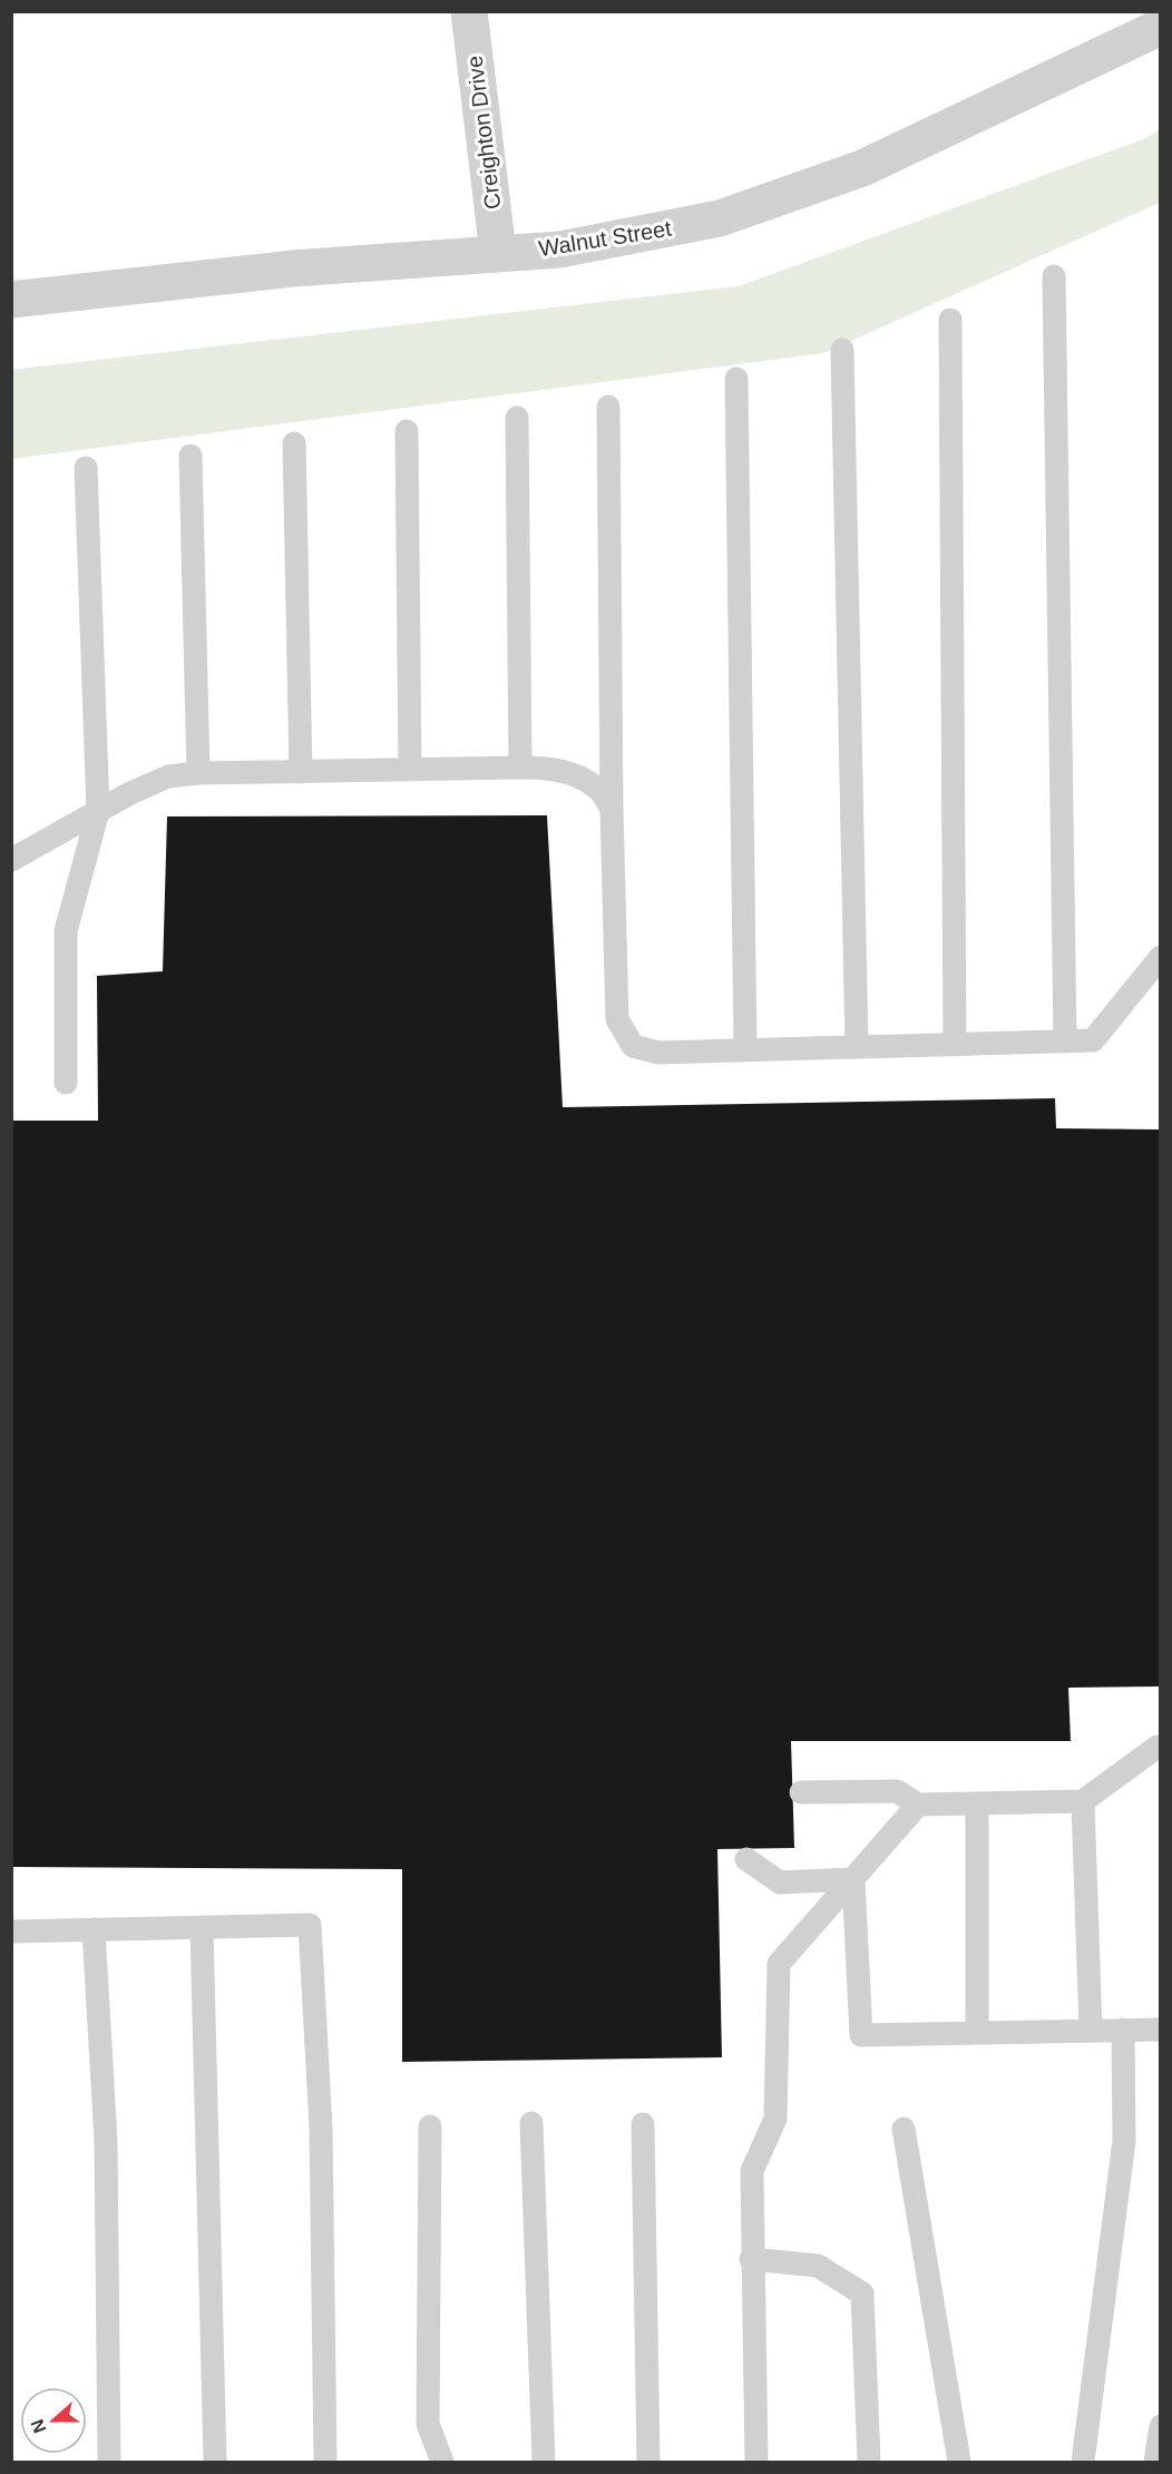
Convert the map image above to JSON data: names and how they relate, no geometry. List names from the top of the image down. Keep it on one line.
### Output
{"streets":{"street":["Creighton Drive","Walnut Street"]},"crossings":[["Creighton Drive","Walnut Street"]],"north":"left"}
